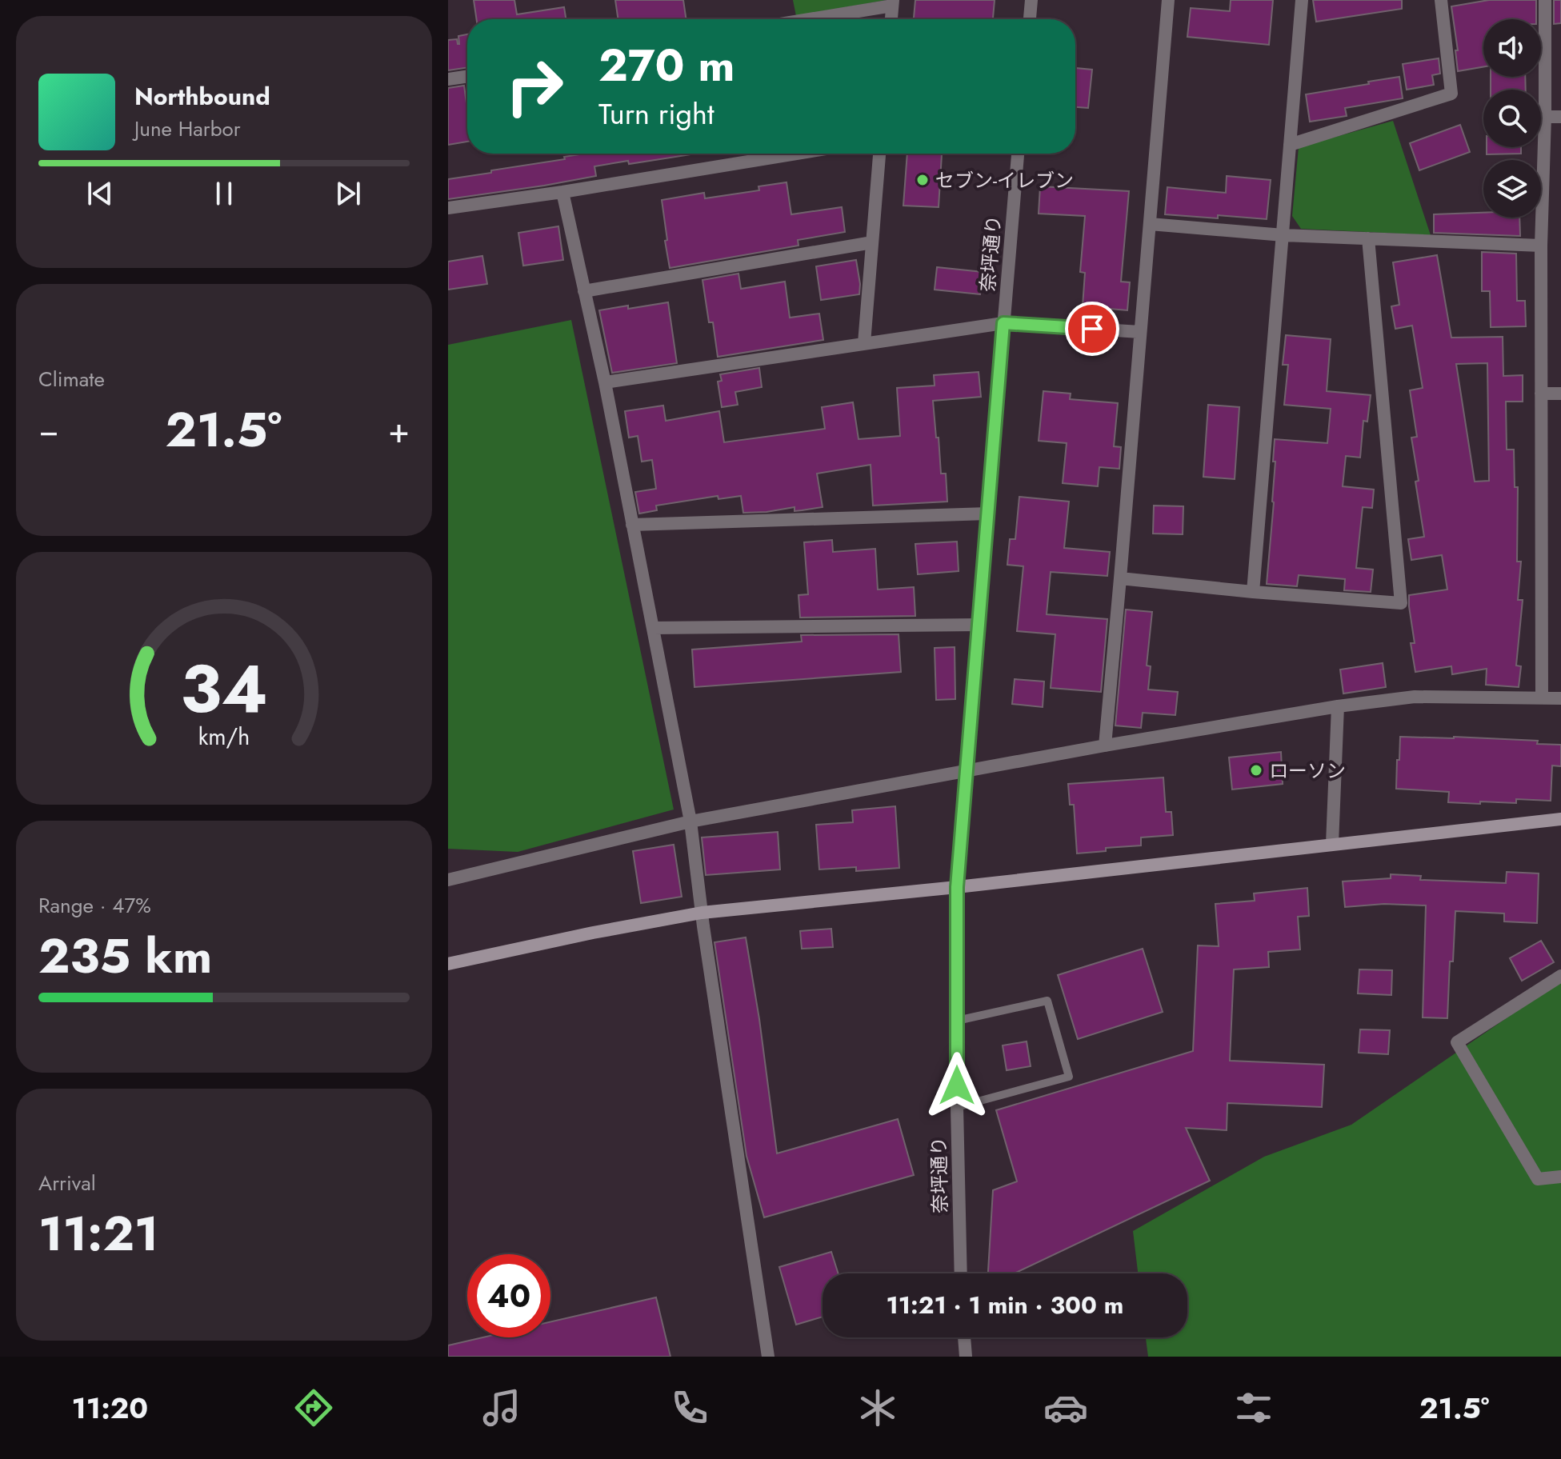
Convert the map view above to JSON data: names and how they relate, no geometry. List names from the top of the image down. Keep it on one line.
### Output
{"streets":{"street":["奈坪通り"]},"places":["セブン-イレブン","ローソン"],"page":{"turn":["270 m","Turn right"],"song":["Northbound","June Harbor"],"tile":["Climate",["Range · 47%","235 km"],["Arrival","11:21"]],"heat":["−","21.5°","+"],"limit":"40","trip":"11:21 · 1 min · 300 m","tabs":["11:20","21.5°"],"gauge":["34","km/h"]}}
